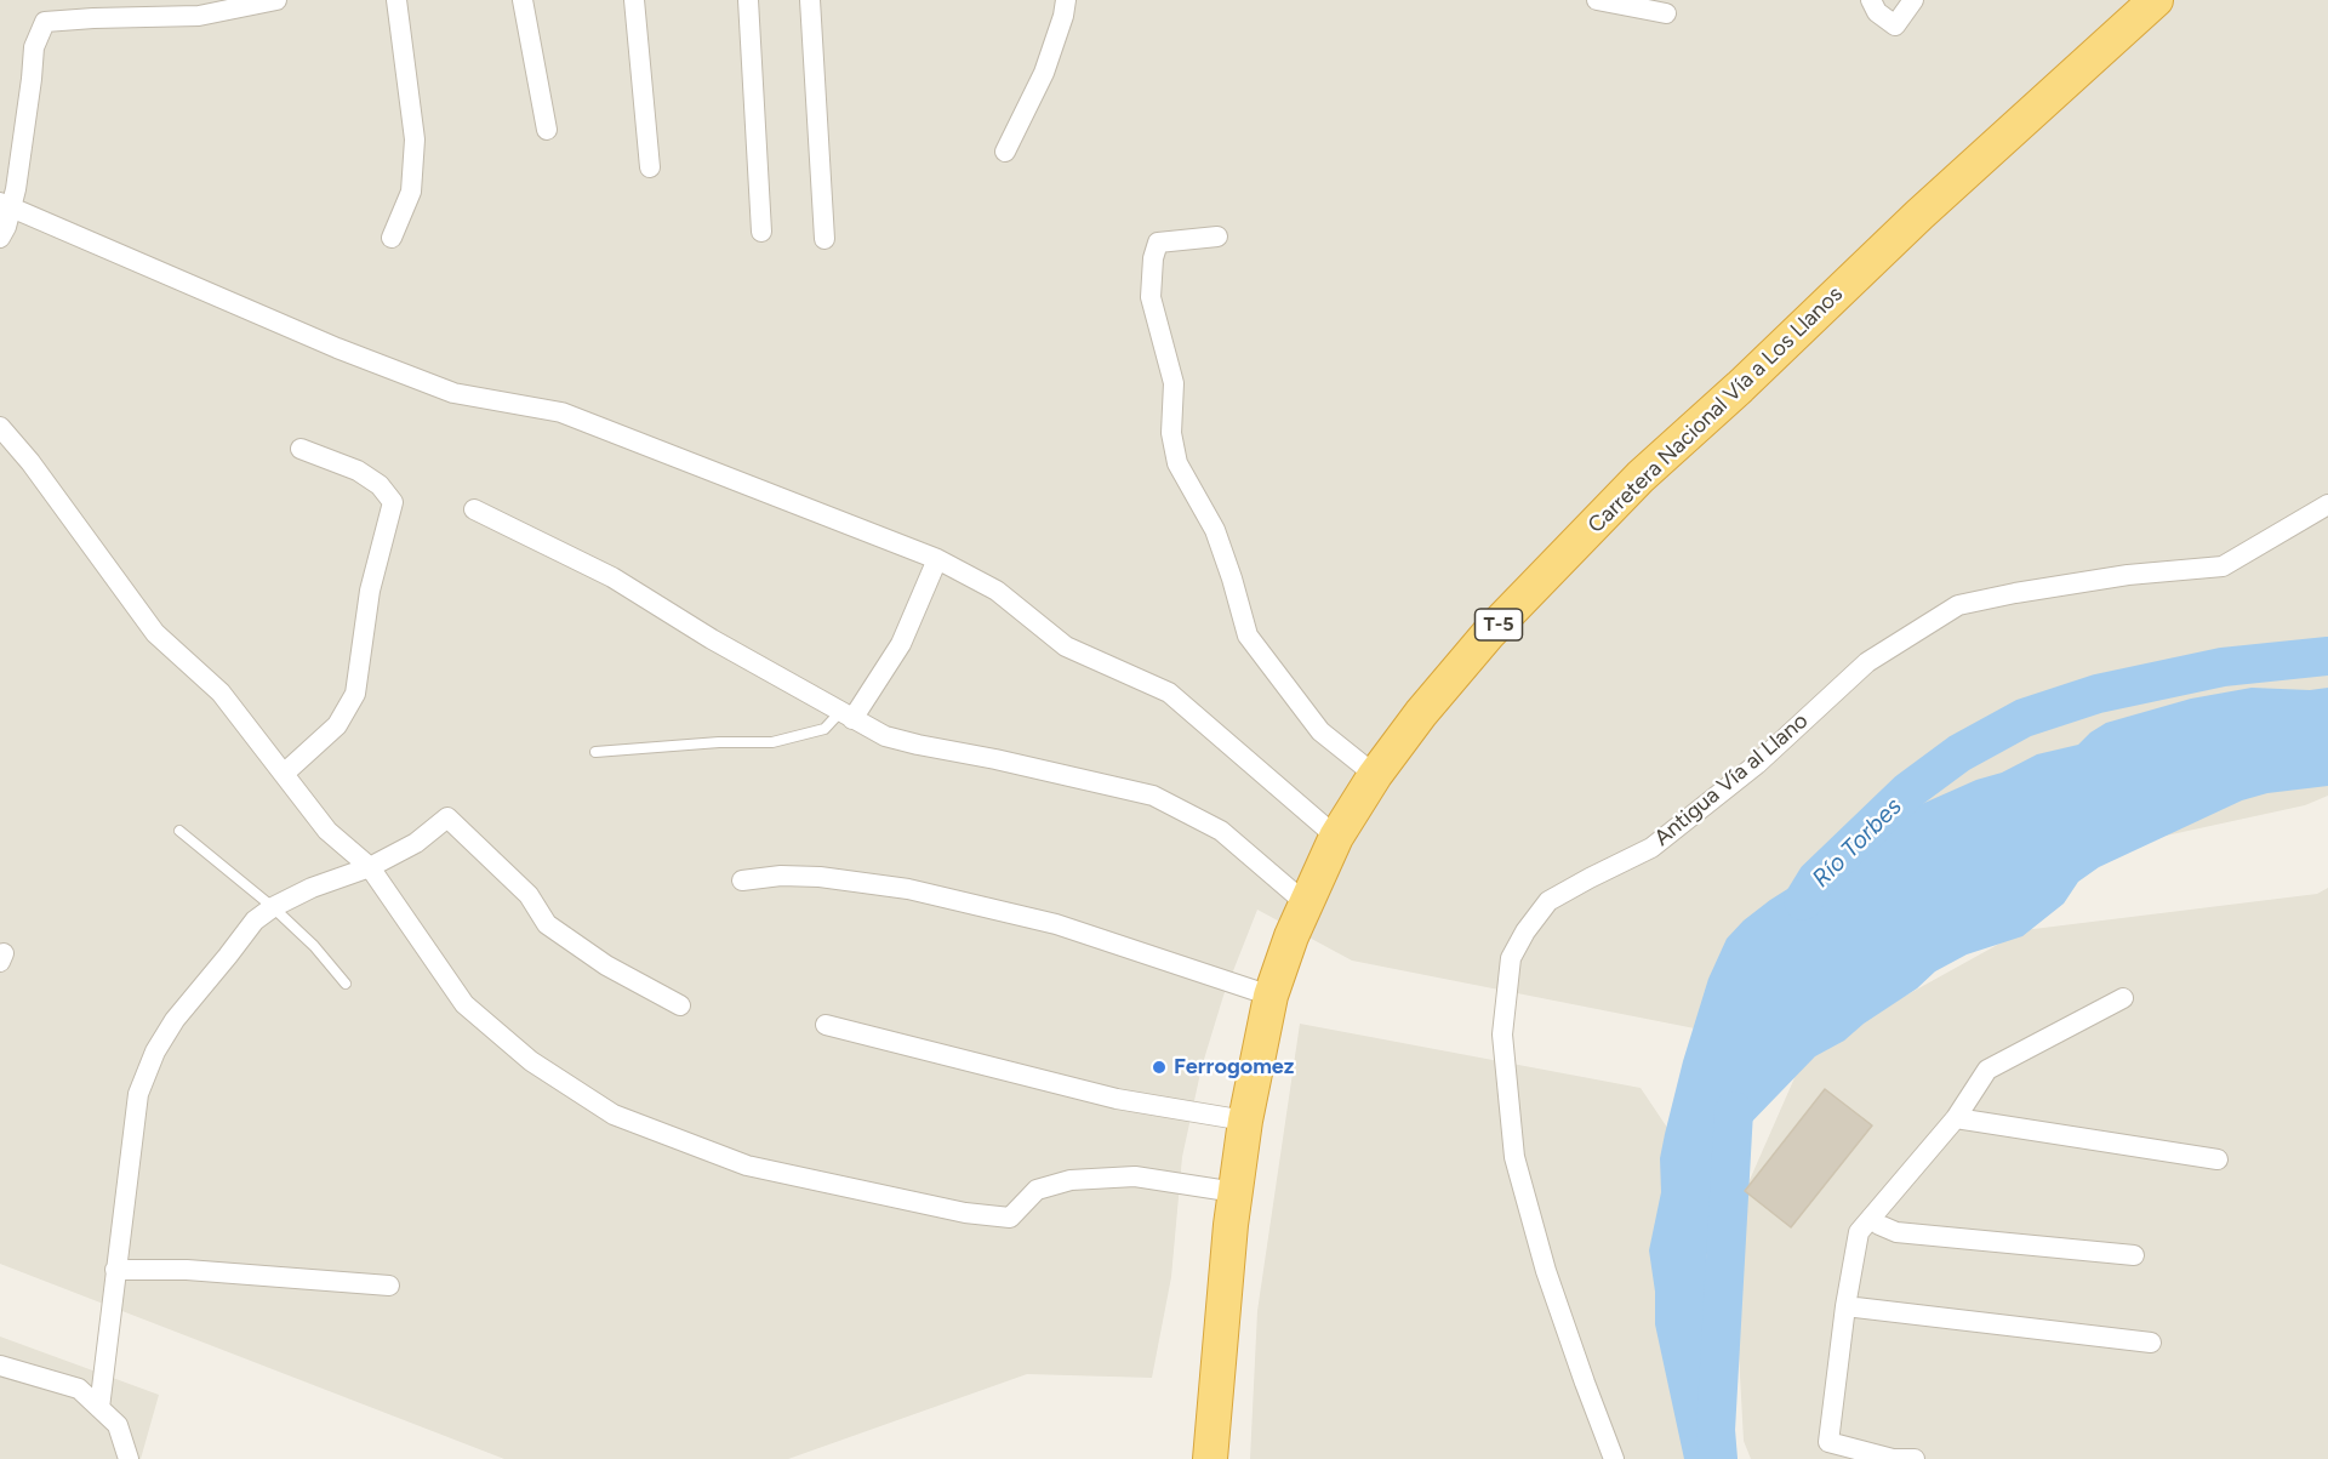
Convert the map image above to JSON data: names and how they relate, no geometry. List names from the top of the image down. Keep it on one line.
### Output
{"streets":{"highway":["Carretera Nacional Vía a Los Llanos","T-5"],"street":["Antigua Vía al Llano"]},"water":["Río Torbes"],"places":["Ferrogomez"]}
